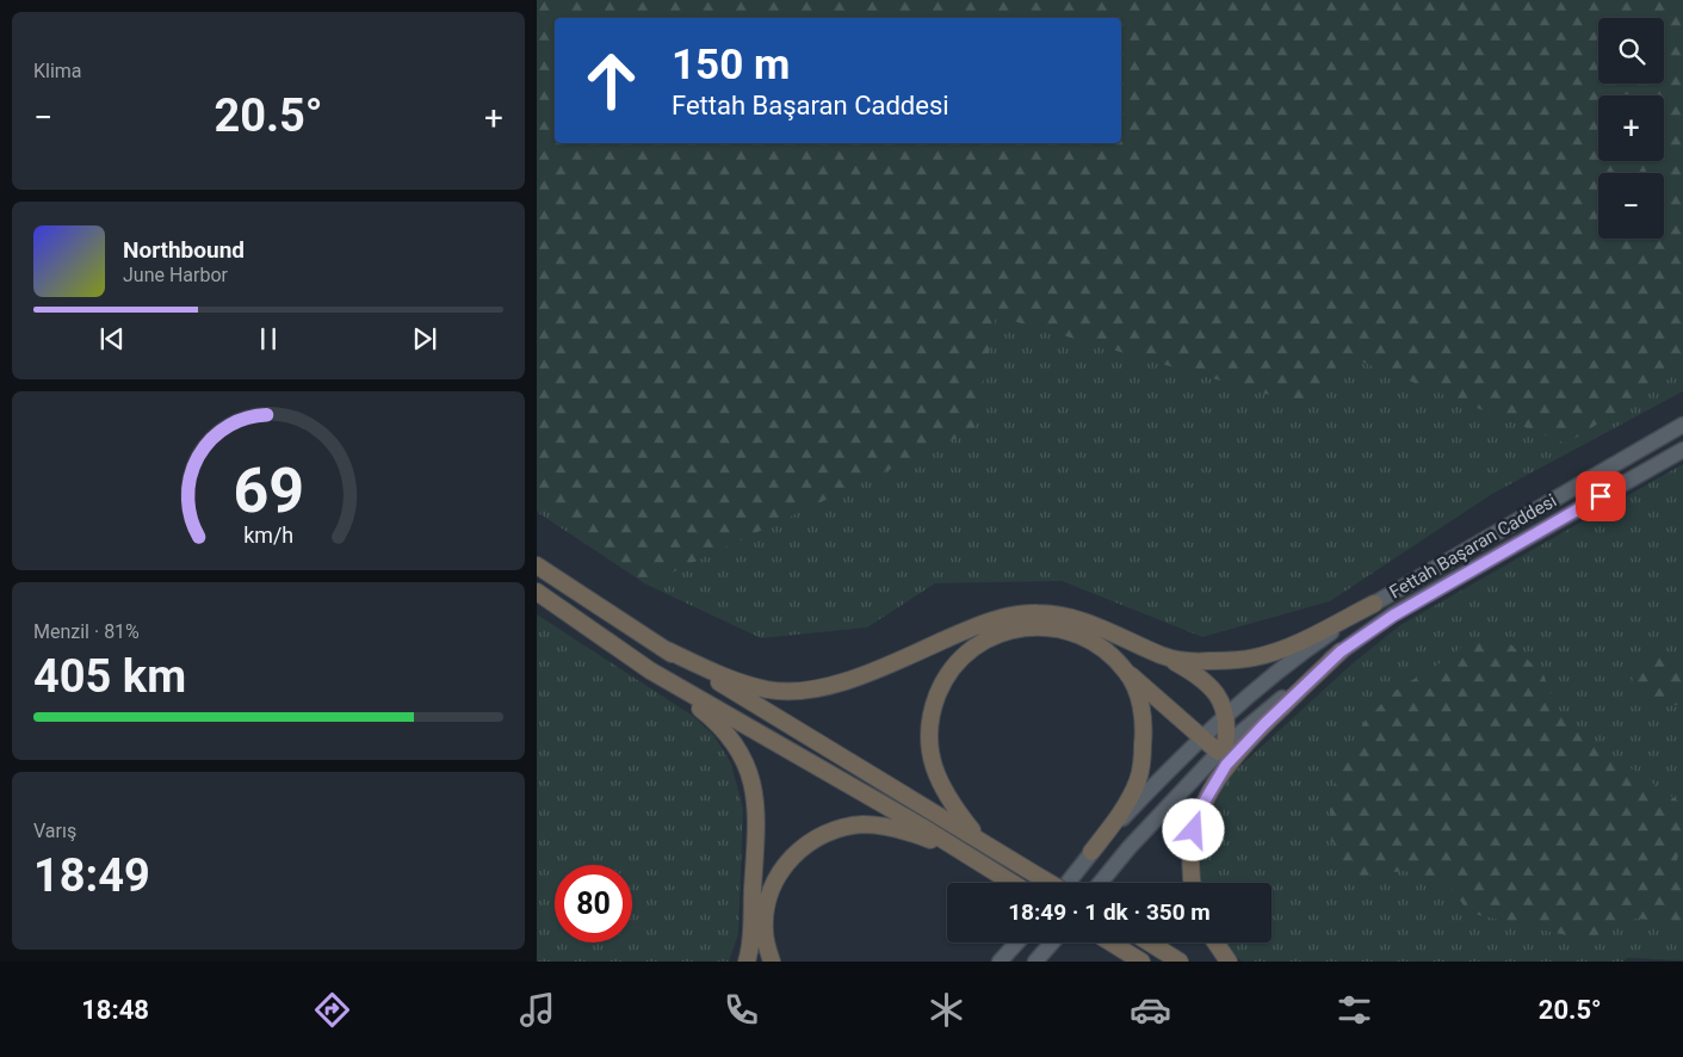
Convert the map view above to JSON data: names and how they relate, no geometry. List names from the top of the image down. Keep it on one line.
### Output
{"streets":{"main road":["Fettah Başaran Caddesi"]},"page":{"tile":["Klima",["Menzil · 81%","405 km"],["Varış","18:49"]],"map_buttons":["+","−"],"turn":["150 m","Fettah Başaran Caddesi"],"heat":["−","20.5°","+"],"song":["Northbound","June Harbor"],"limit":"80","trip":"18:49 · 1 dk · 350 m","tabs":["18:48","20.5°"],"gauge":["69","km/h"]}}
